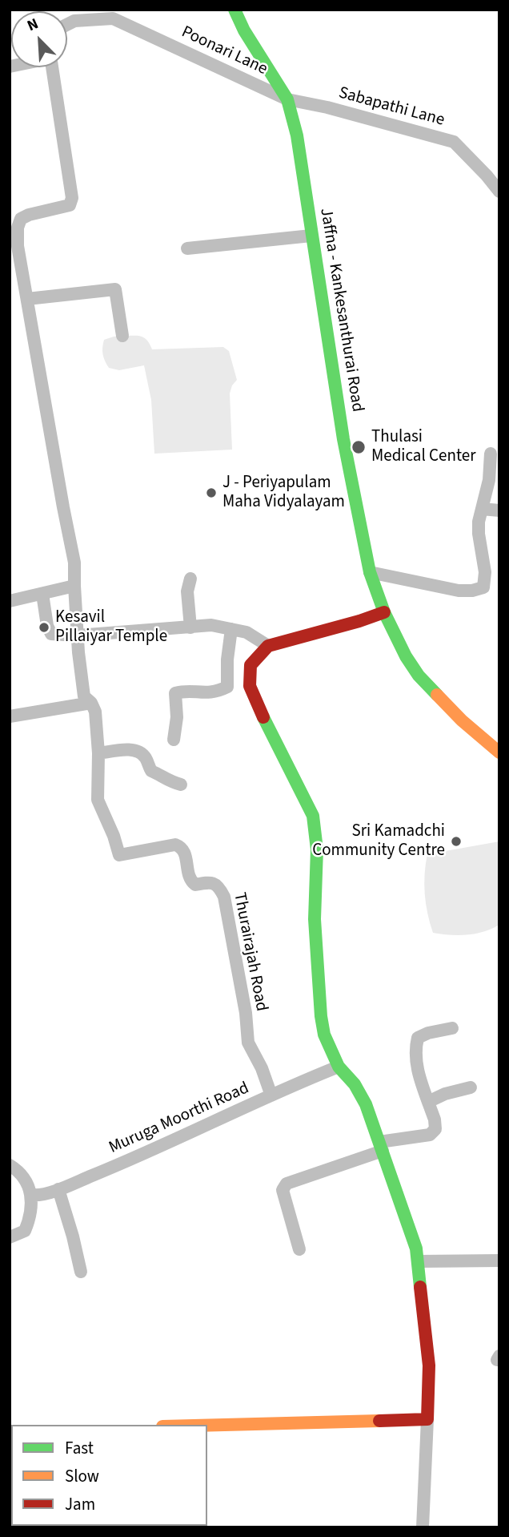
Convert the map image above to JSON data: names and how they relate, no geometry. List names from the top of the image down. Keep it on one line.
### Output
{"streets":{"street":["Poonari Lane","Sabapathi Lane","Jaffna - Kankesanthurai Road","Thurairajah Road","Muruga Moorthi Road"]},"crossings":[["Poonari Lane","Sabapathi Lane"],["Poonari Lane","Jaffna - Kankesanthurai Road"],["Sabapathi Lane","Jaffna - Kankesanthurai Road"],["Thurairajah Road","Muruga Moorthi Road"]],"places":["Thulasi Medical Center","J - Periyapulam Maha Vidyalayam","Kesavil Pillaiyar Temple","Sri Kamadchi Community Centre"],"legend":["Fast","Slow","Jam"],"north":"top left"}
